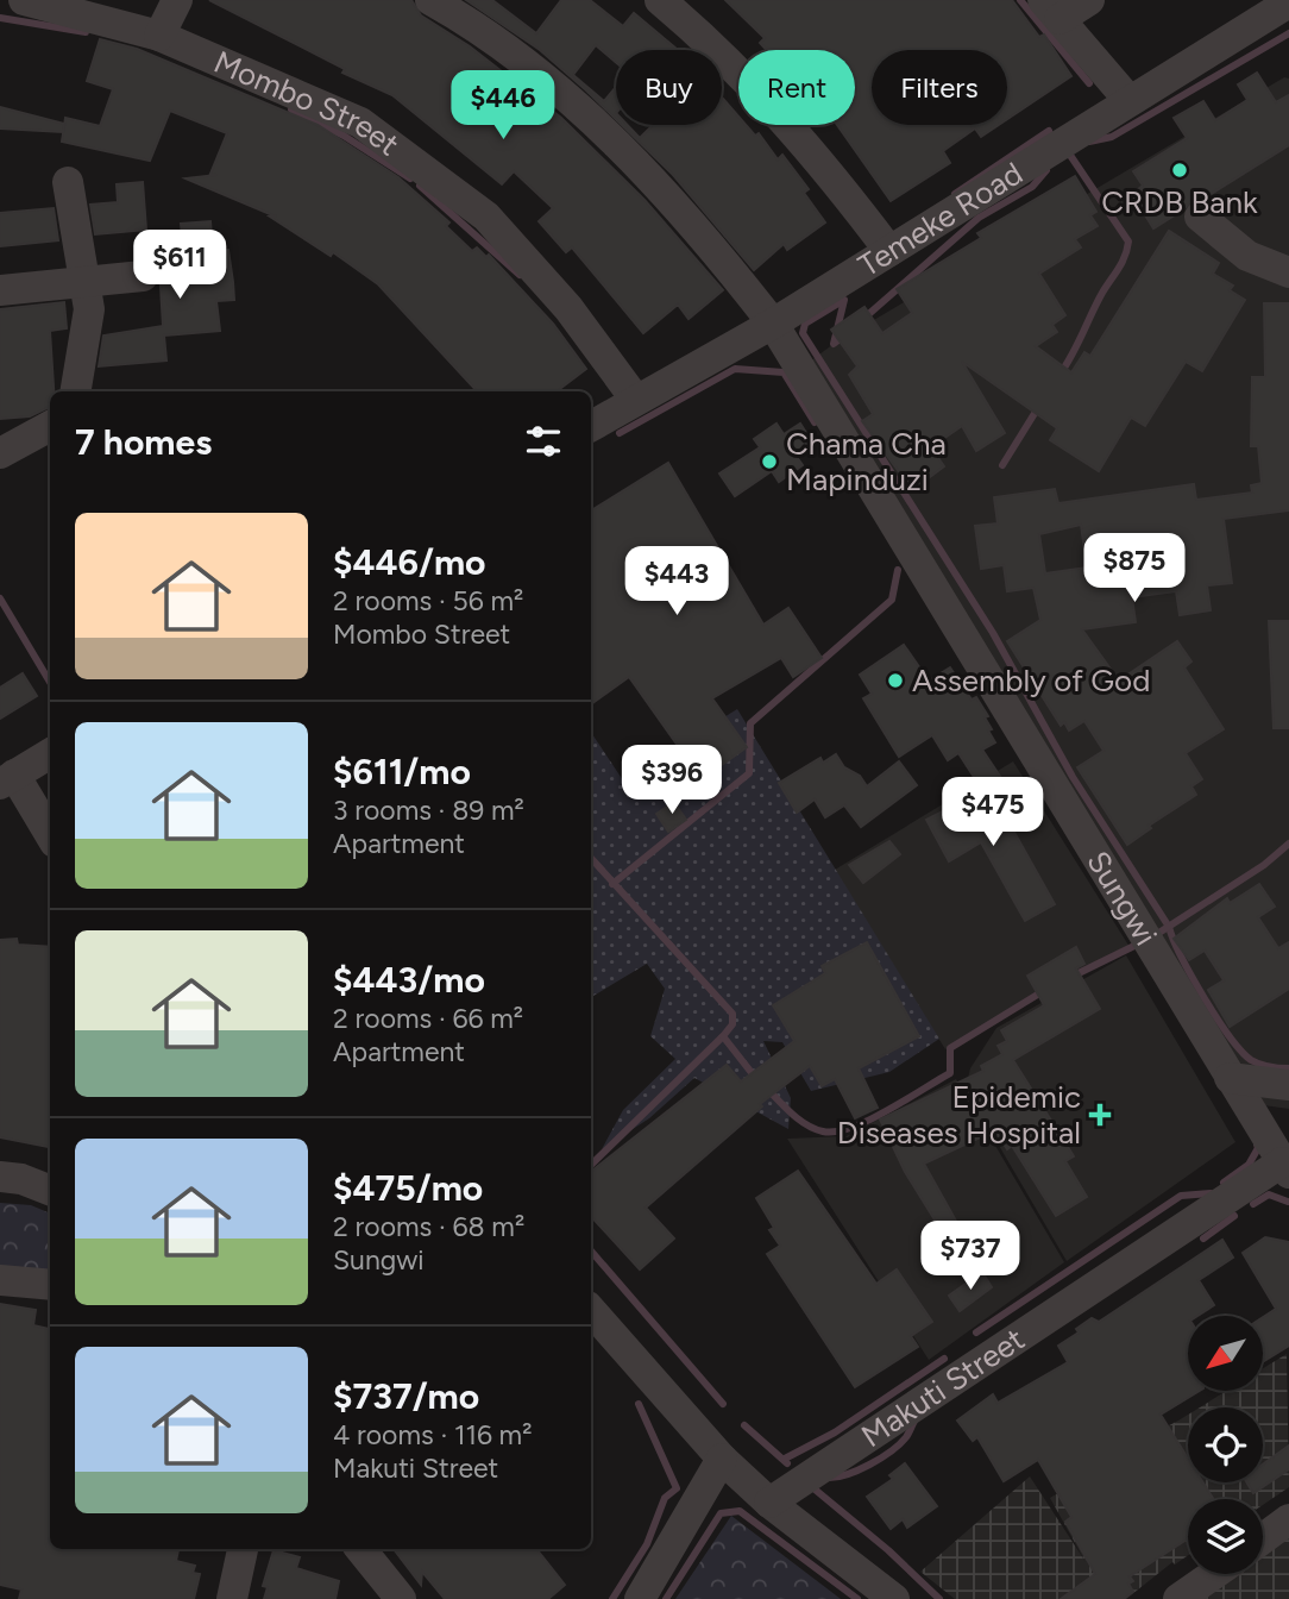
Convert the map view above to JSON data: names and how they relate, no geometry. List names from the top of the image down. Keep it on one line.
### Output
{"streets":{"street":["Mombo Street","Temeke Road","Sungwi","Makuti Street"]},"crossings":[["Mombo Street","Temeke Road"],["Temeke Road","Sungwi"],["Sungwi","Makuti Street"]],"places":{"other":["CRDB Bank","Chama Cha Mapinduzi","Assembly of God"],"health":["Epidemic Diseases Hospital"]},"north":"bottom left","page":{"chip":["Buy","Rent","Filters"],"price":["$446","$611","$875","$443","$396","$475","$737"],"heading":"7 homes","list":[{"name":"$446/mo","note":"2 rooms · 56 m² · Mombo Street"},{"name":"$611/mo","note":"3 rooms · 89 m² · Apartment"},{"name":"$443/mo","note":"2 rooms · 66 m² · Apartment"},{"name":"$475/mo","note":"2 rooms · 68 m² · Sungwi"},{"name":"$737/mo","note":"4 rooms · 116 m² · Makuti Street"}]}}
